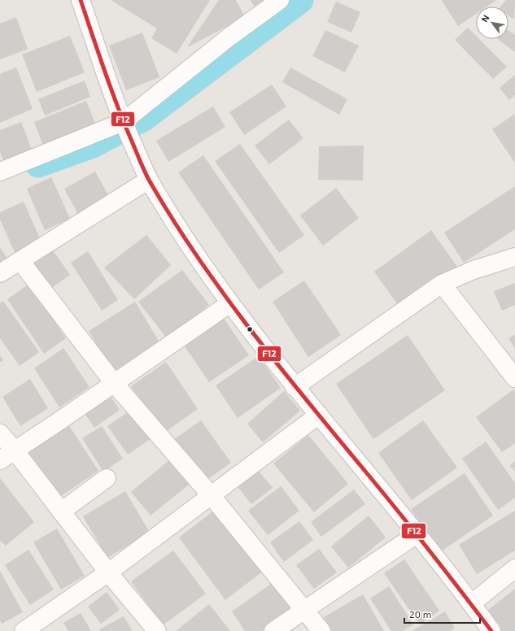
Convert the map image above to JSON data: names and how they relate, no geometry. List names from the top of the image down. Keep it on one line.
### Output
{"lines":["transit line F12"],"scale_bar":"20 m","north":"top left"}
